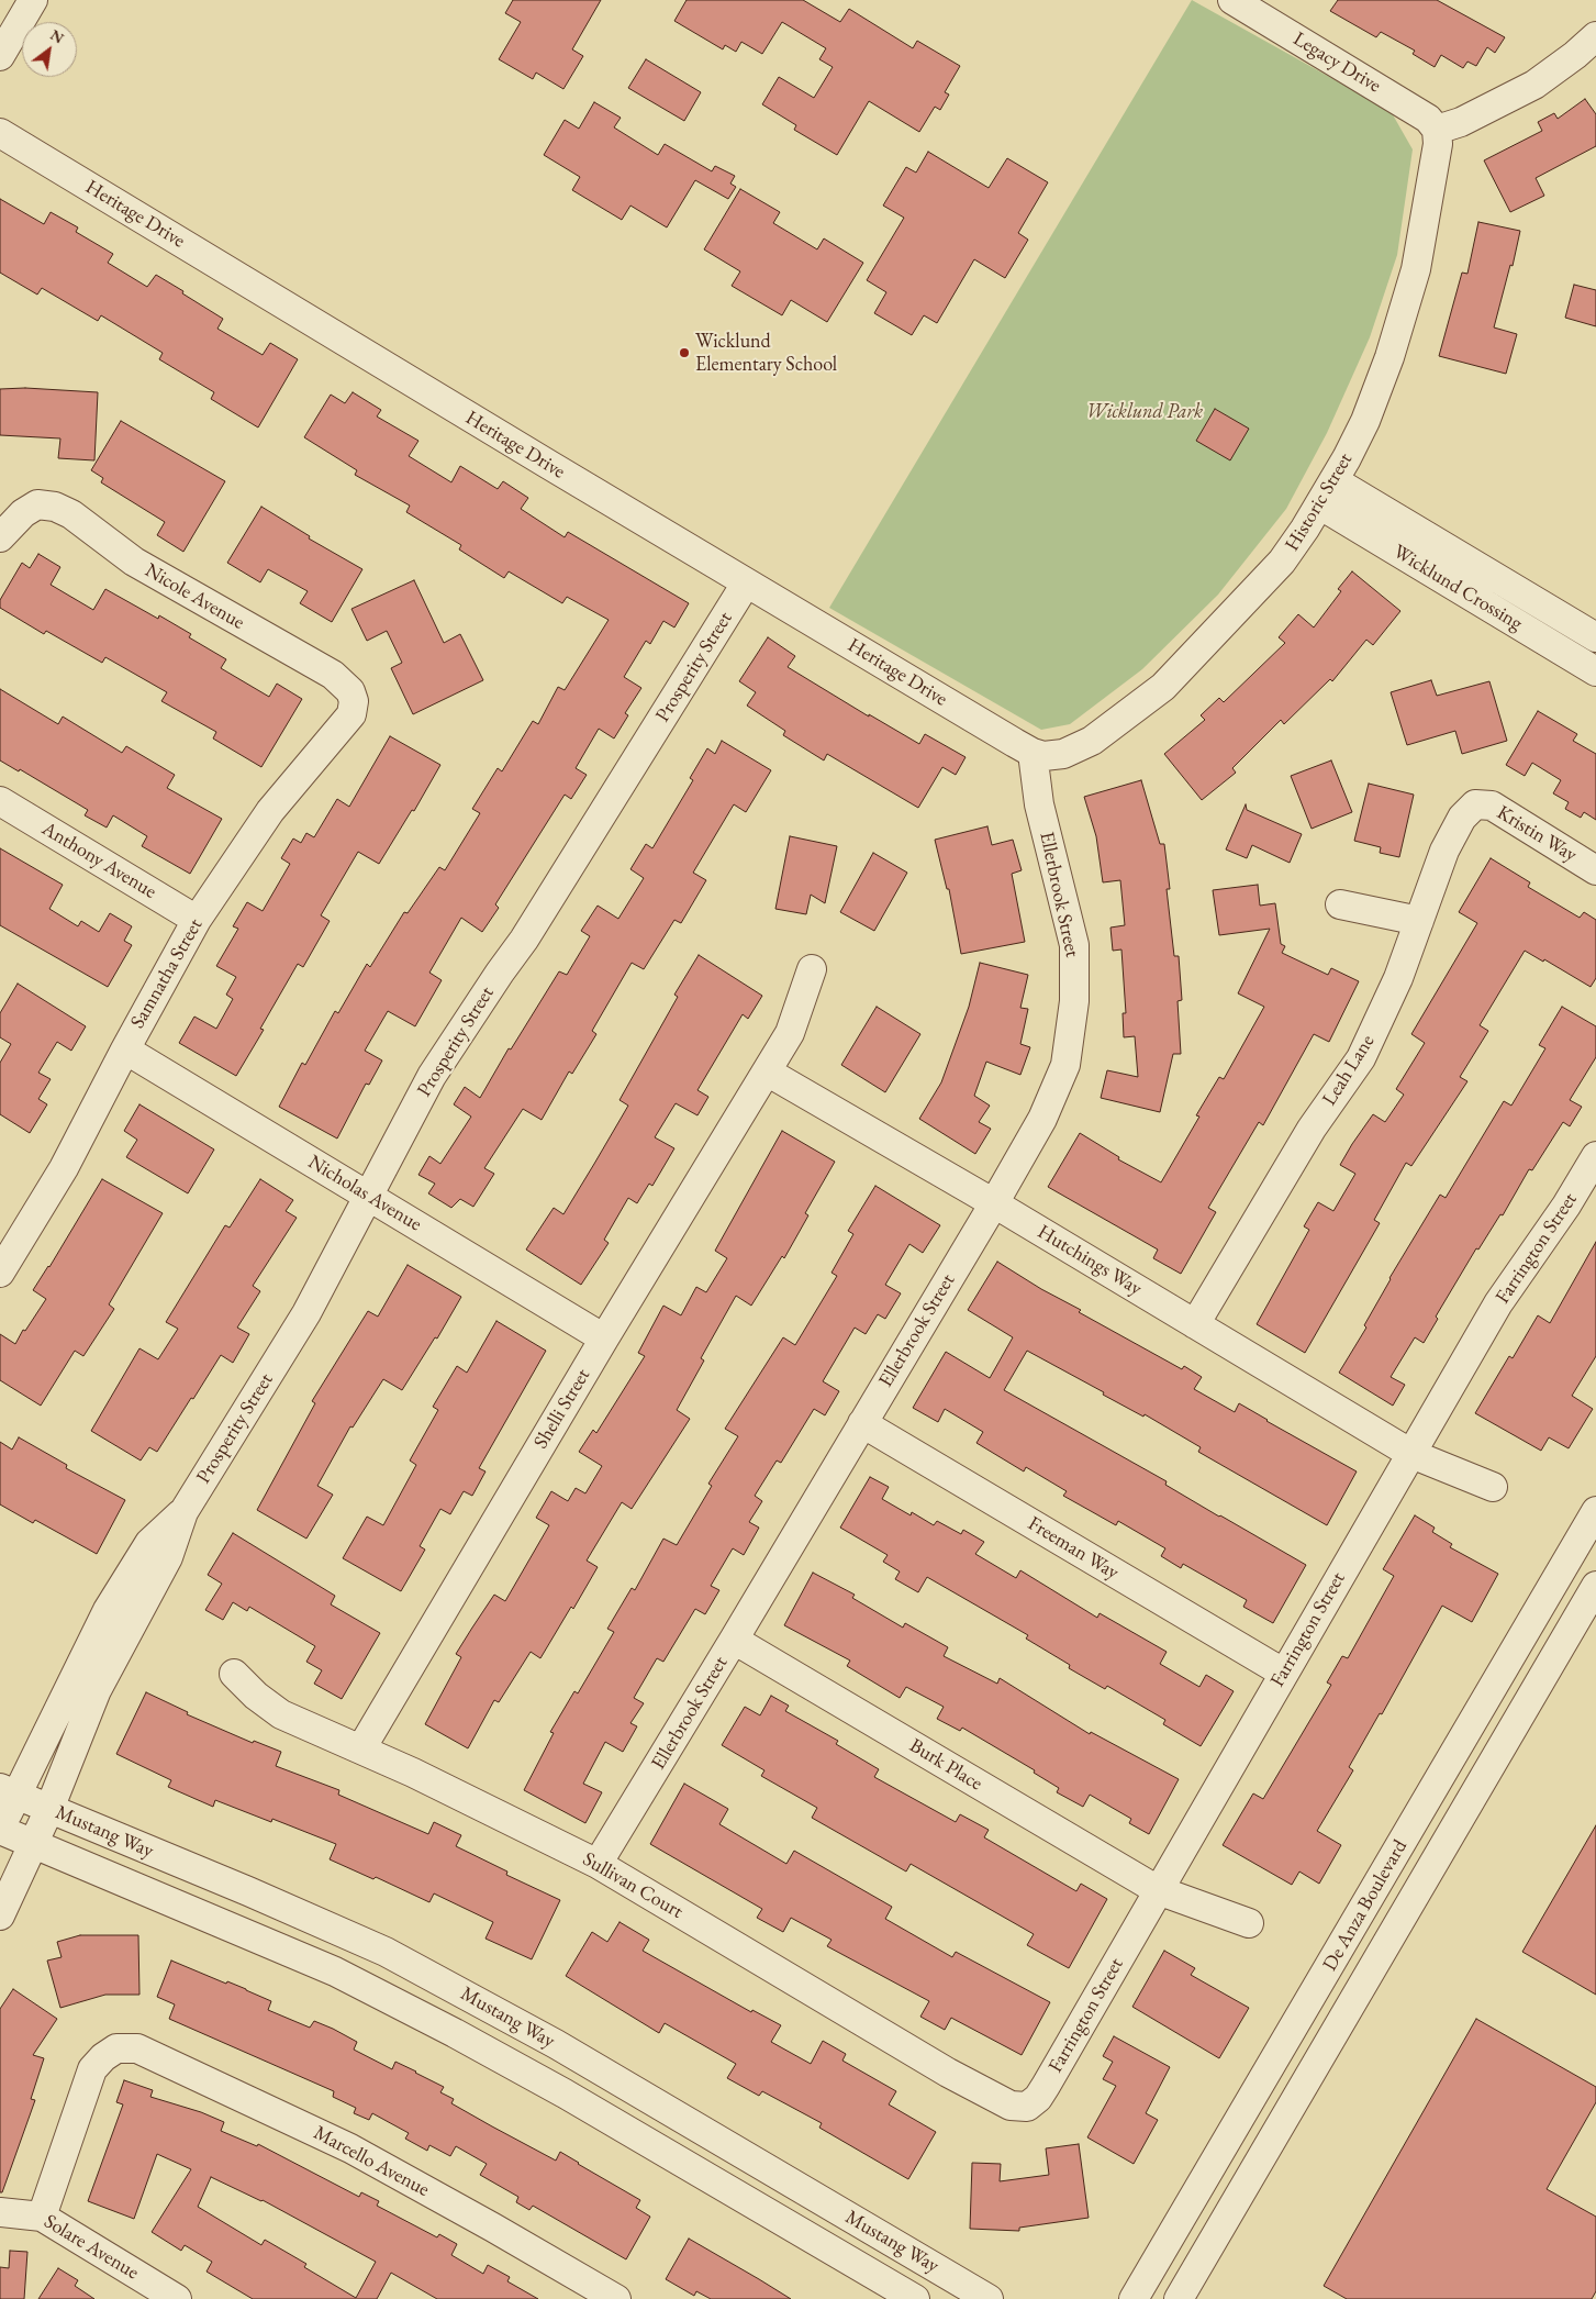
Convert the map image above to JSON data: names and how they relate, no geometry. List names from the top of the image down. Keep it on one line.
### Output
{"streets":{"street":["Legacy Drive","Heritage Drive","Historic Street","Wicklund Crossing","Nicole Avenue","Prosperity Street","Kristin Way","Anthony Avenue","Ellerbrook Street","Samnatha Street","Leah Lane","Nicholas Avenue","Farrington Street","Hutchings Way","Shelli Street","Freeman Way","Burk Place","Mustang Way","Sullivan Court","De Anza Boulevard","Marcello Avenue","Solare Avenue"]},"crossings":[["Legacy Drive","Historic Street"],["Heritage Drive","Historic Street"],["Heritage Drive","Prosperity Street"],["Heritage Drive","Ellerbrook Street"],["Historic Street","Wicklund Crossing"],["Historic Street","Ellerbrook Street"],["Nicole Avenue","Samnatha Street"],["Prosperity Street","Nicholas Avenue"],["Prosperity Street","Mustang Way"],["Kristin Way","Leah Lane"],["Anthony Avenue","Samnatha Street"],["Ellerbrook Street","Hutchings Way"],["Ellerbrook Street","Freeman Way"],["Ellerbrook Street","Burk Place"],["Ellerbrook Street","Sullivan Court"],["Samnatha Street","Nicholas Avenue"],["Leah Lane","Hutchings Way"],["Nicholas Avenue","Shelli Street"],["Farrington Street","Hutchings Way"],["Farrington Street","Freeman Way"],["Farrington Street","Burk Place"],["Farrington Street","Sullivan Court"],["Hutchings Way","Shelli Street"],["Shelli Street","Sullivan Court"],["Marcello Avenue","Solare Avenue"]],"parks":["Wicklund Park"],"places":["Wicklund Elementary School"],"north":"top right"}
